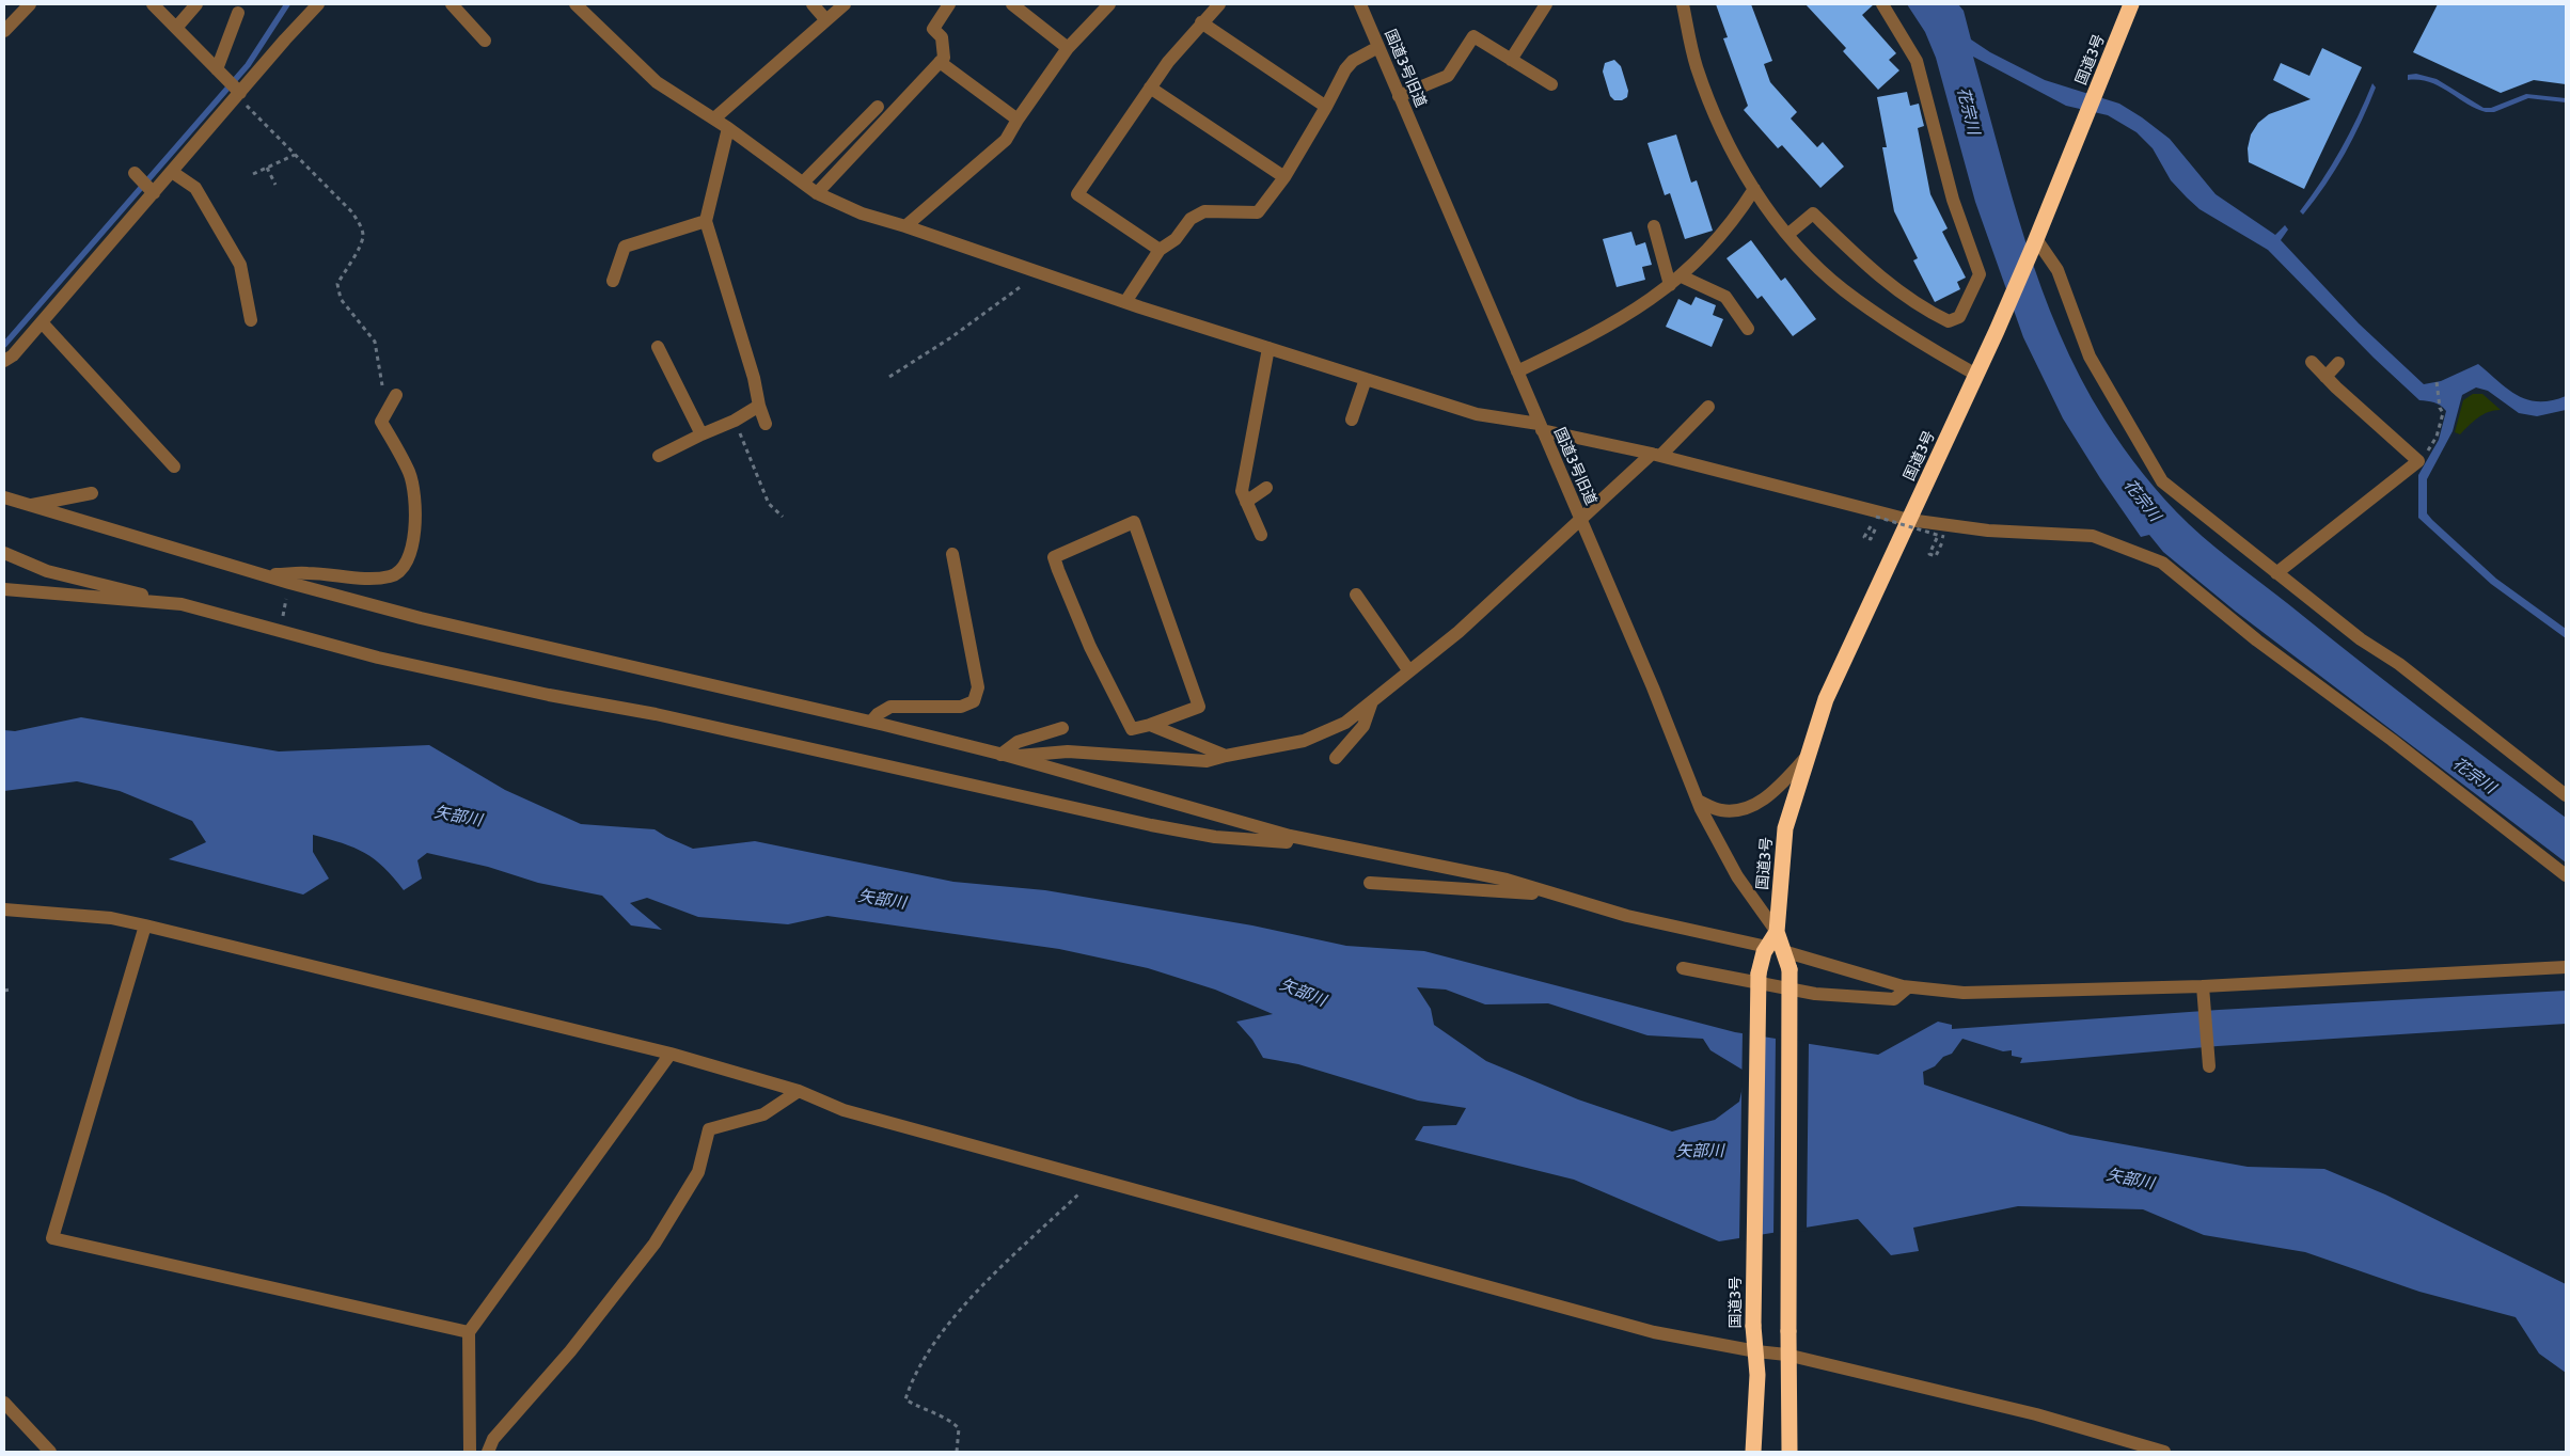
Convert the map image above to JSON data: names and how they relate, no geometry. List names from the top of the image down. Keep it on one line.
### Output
{"streets":{"highway":["国道3号"],"street":["国道3号旧道"]},"crossings":[["国道3号","国道3号旧道"]],"water":["花宗川","矢部川"]}
